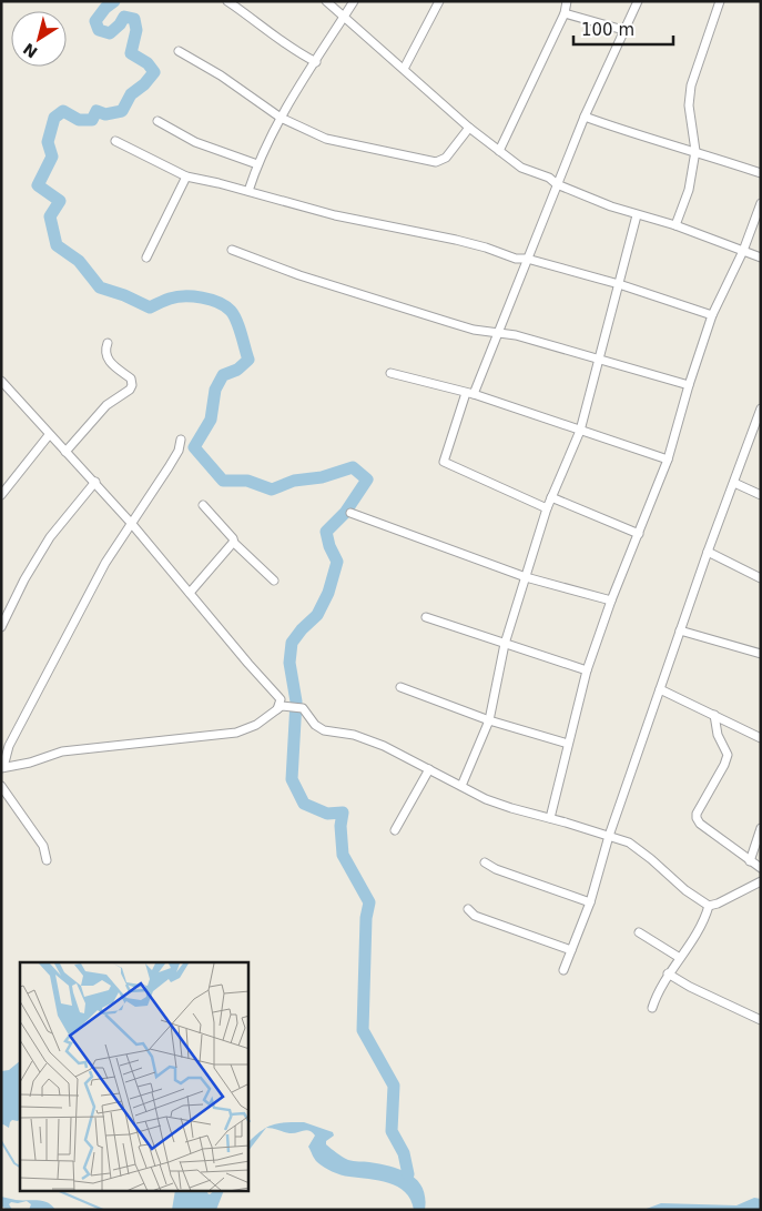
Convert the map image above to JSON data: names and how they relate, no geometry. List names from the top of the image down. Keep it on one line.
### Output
{"scale_bar":"100 m","north":"bottom left"}
